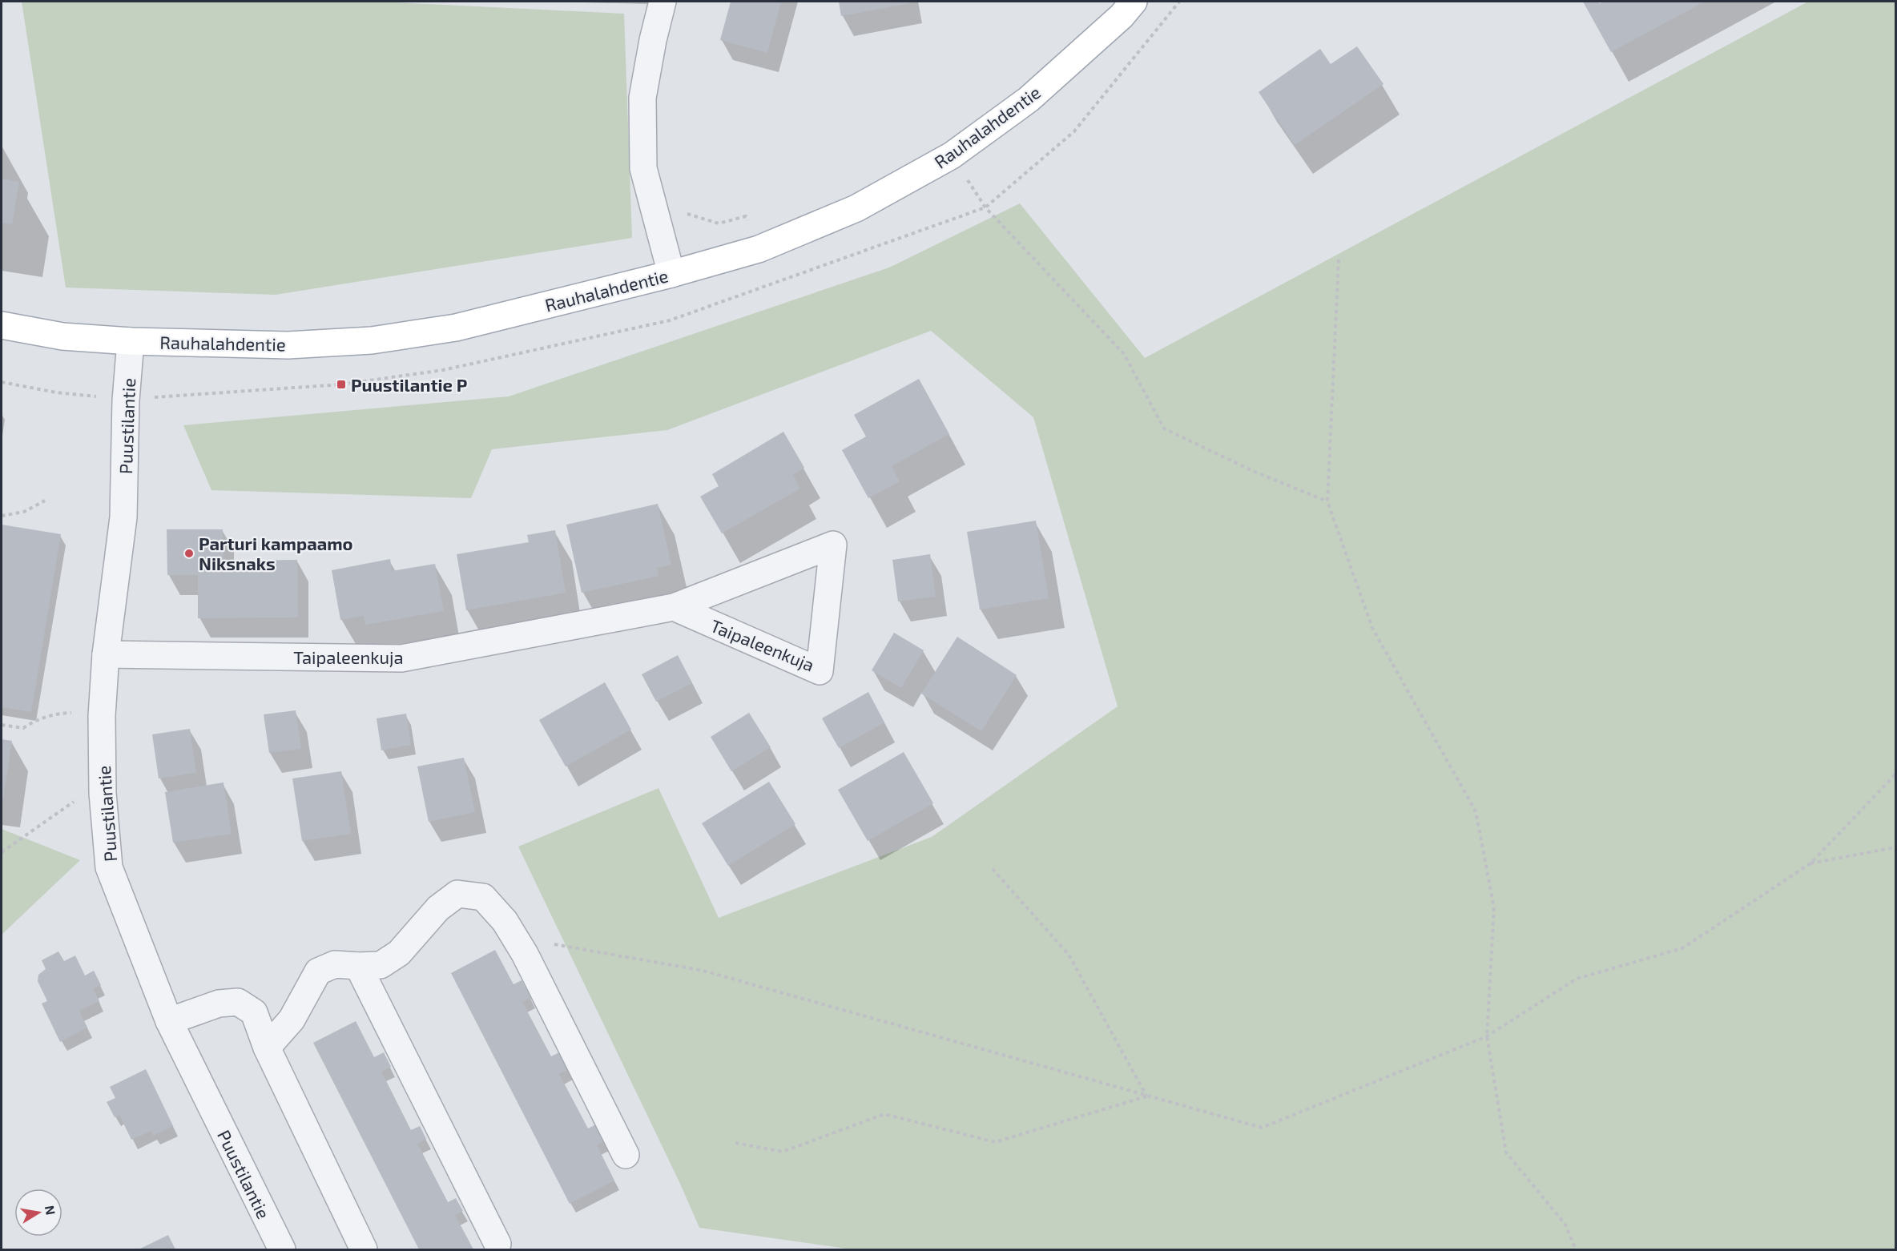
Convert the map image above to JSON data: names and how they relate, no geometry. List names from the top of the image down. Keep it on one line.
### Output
{"streets":{"main road":["Rauhalahdentie"],"street":["Puustilantie","Taipaleenkuja"]},"crossings":[["Rauhalahdentie","Puustilantie"],["Puustilantie","Taipaleenkuja"]],"places":{"transit":["Puustilantie P"],"other":["Parturi kampaamo Niksnaks"]},"north":"right"}
